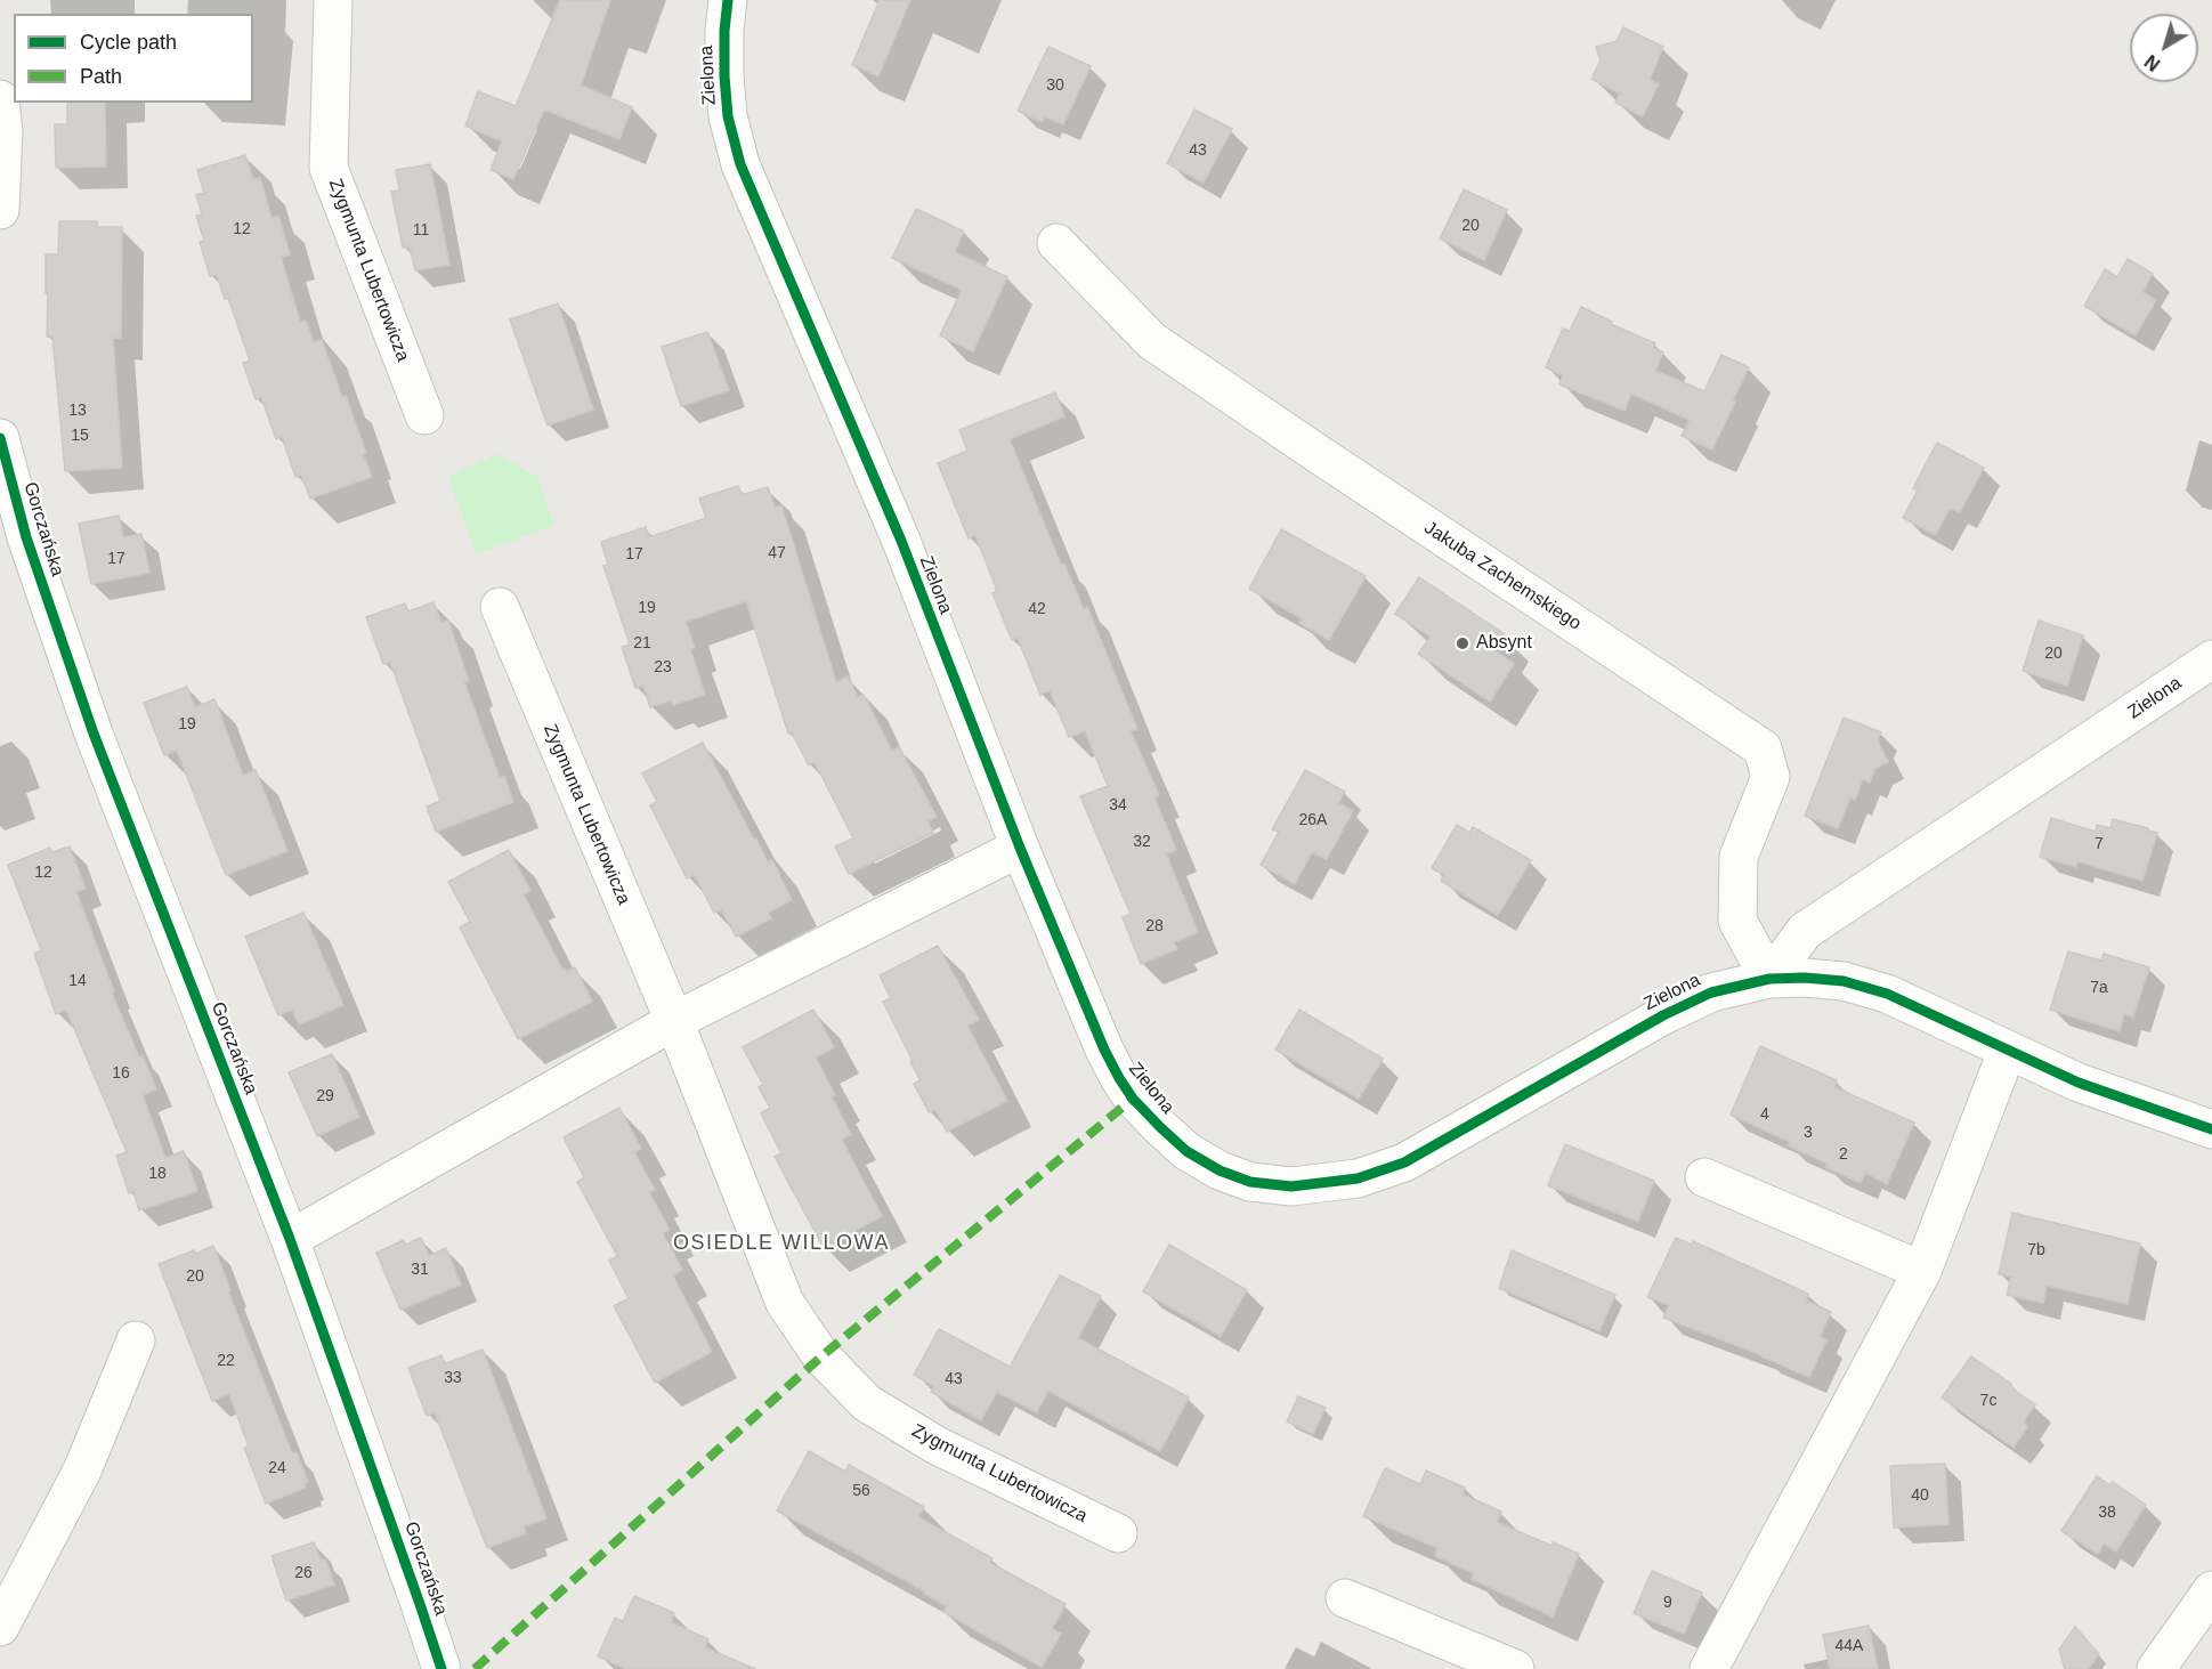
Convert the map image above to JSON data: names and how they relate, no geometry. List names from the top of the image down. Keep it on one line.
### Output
{"streets":{"street":["Zielona","Zygmunta Lubertowicza","Gorczańska","Jakuba Zachemskiego"]},"crossings":[["Zielona","Jakuba Zachemskiego"]],"districts":["OSIEDLE WILLOWA"],"places":["Absynt"],"house_numbers":["30","43","20","12","11","13","15","47","17","17","19","42","21","20","23","19","34","26A","32","7","12","28","14","7a","16","29","4","3","2","18","7b","31","20","22","33","43","7c","24","56","40","38","26","9","44A"],"legend":["Cycle path","Path"],"north":"bottom left"}
